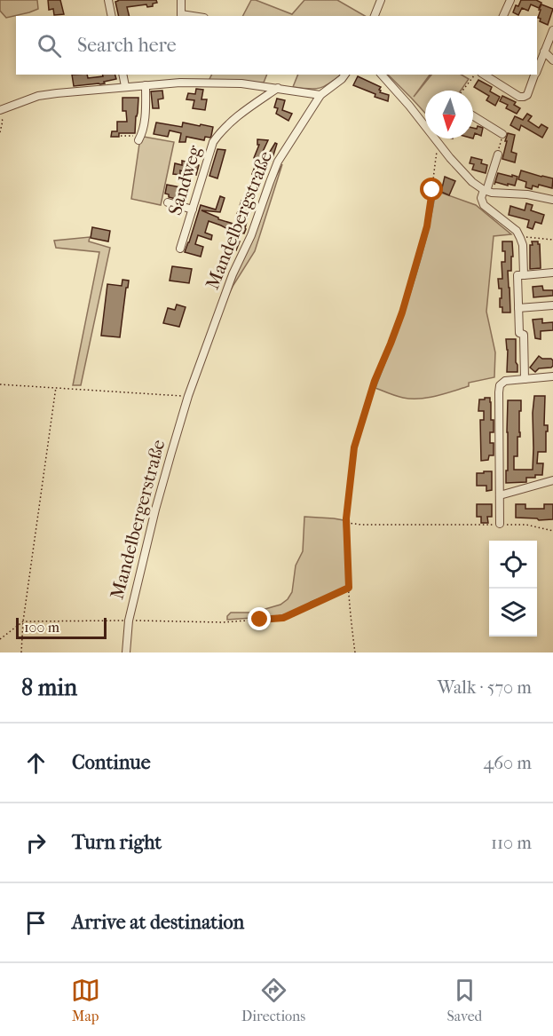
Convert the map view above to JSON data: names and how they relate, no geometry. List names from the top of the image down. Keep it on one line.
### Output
{"streets":{"street":["Sandweg","Mandelbergstraße","Mandelbergerstraße"]},"crossings":[["Mandelbergstraße","Mandelbergerstraße"]],"scale_bar":"100 m","north":"bottom","page":{"search":"Search here","scale":"100 m","heading":["8 min","Walk · 570 m"],"list":[["Continue","460 m"],["Turn right","110 m"],"Arrive at destination"],"nav":["Map","Directions","Saved"]}}
